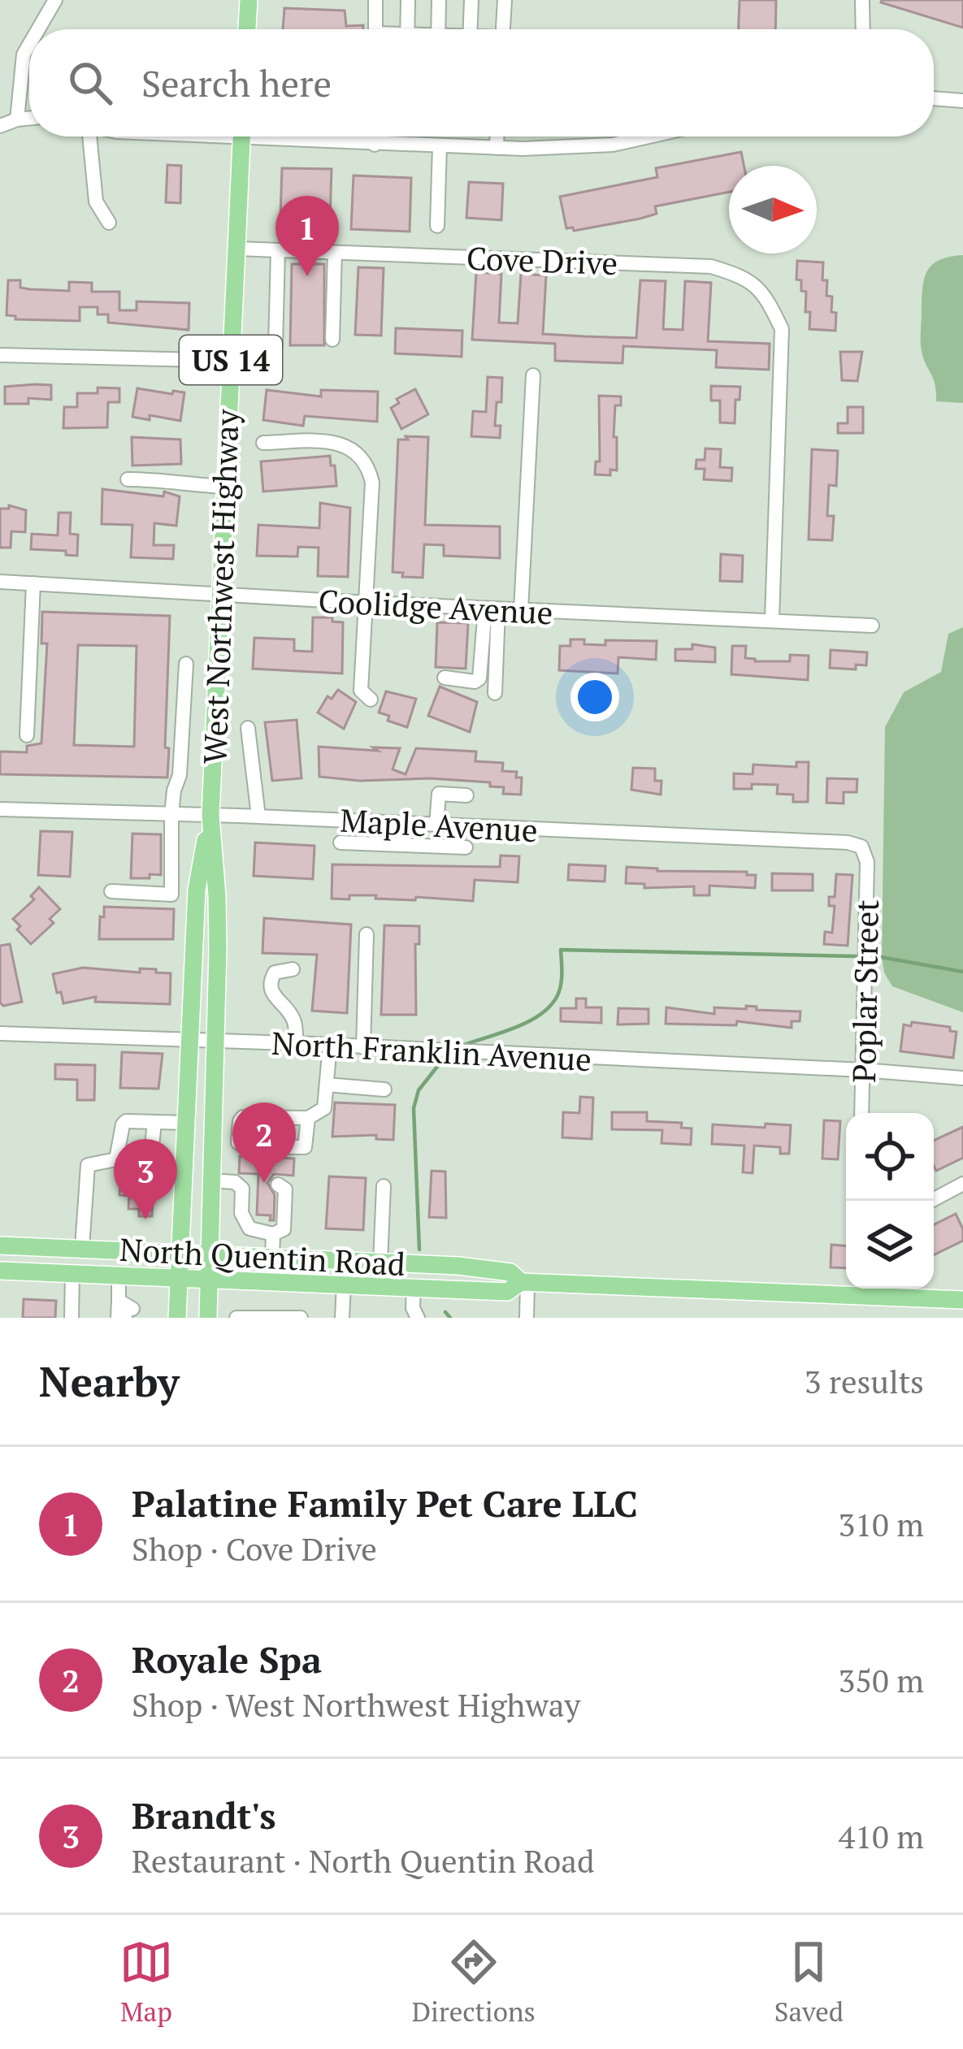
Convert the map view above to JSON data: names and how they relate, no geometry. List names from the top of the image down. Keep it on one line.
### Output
{"streets":{"main road":["US 14","West Northwest Highway","North Quentin Road"],"street":["Cove Drive","Coolidge Avenue","Maple Avenue","Poplar Street","North Franklin Avenue"]},"crossings":[["Cove Drive","West Northwest Highway"],["Cove Drive","Coolidge Avenue"],["West Northwest Highway","Coolidge Avenue"],["West Northwest Highway","Maple Avenue"],["West Northwest Highway","North Franklin Avenue"],["West Northwest Highway","North Quentin Road"],["Maple Avenue","Poplar Street"],["Poplar Street","North Franklin Avenue"]],"north":"right","page":{"search":"Search here","pins":["1","2","3"],"heading":["Nearby","3 results"],"list":[{"mark":"1","name":"Palatine Family Pet Care LLC","note":"Shop · Cove Drive","value":"310 m"},{"mark":"2","name":"Royale Spa","note":"Shop · West Northwest Highway","value":"350 m"},{"mark":"3","name":"Brandt's","note":"Restaurant · North Quentin Road","value":"410 m"}],"nav":["Map","Directions","Saved"]}}
